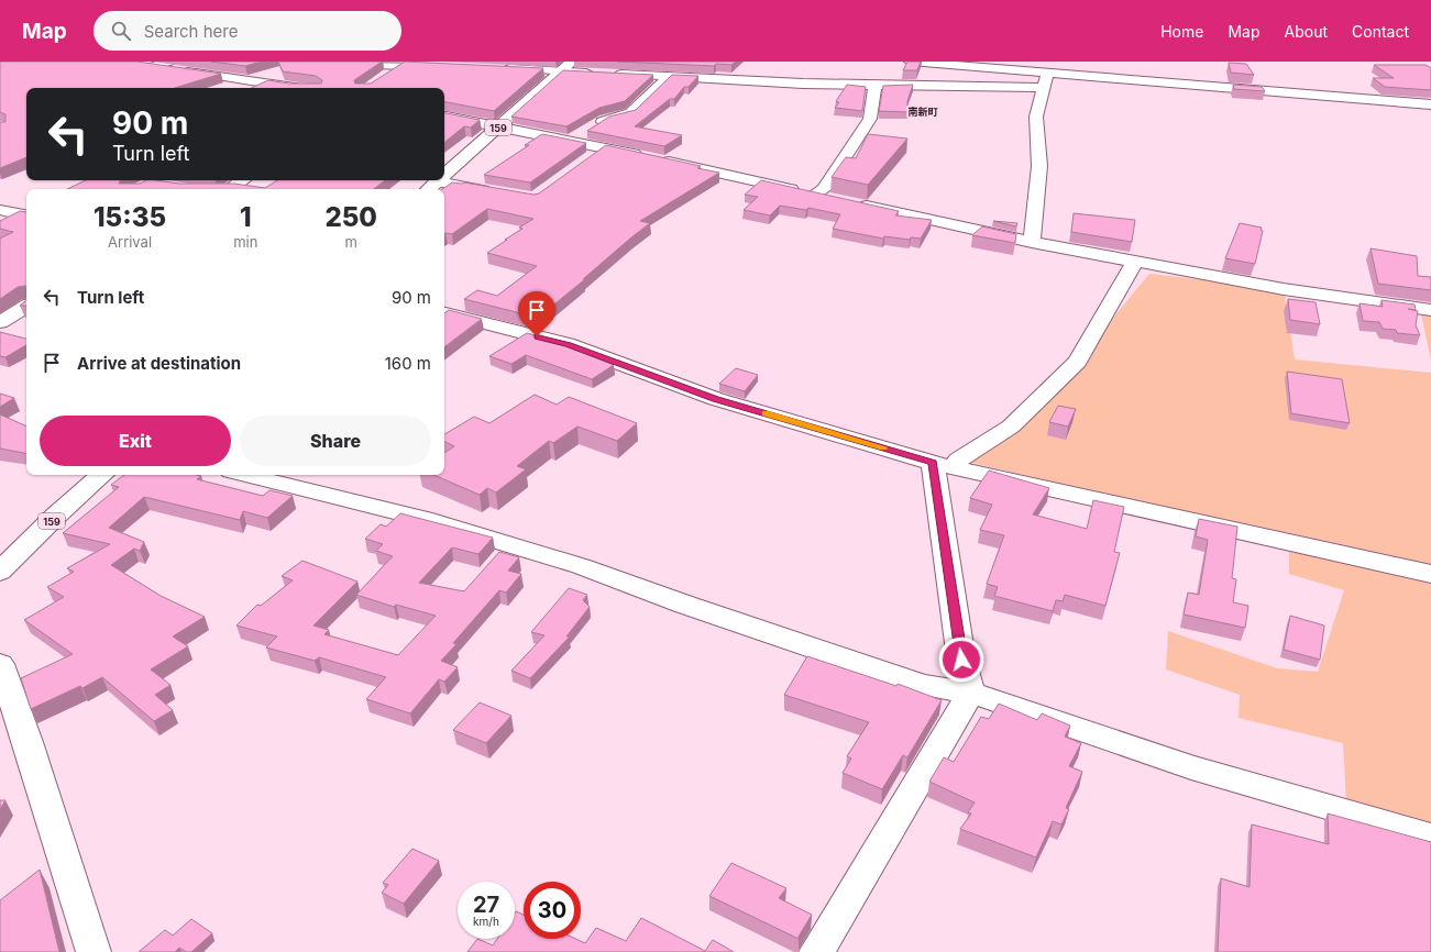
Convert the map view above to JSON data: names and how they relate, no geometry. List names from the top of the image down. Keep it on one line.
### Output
{"streets":{"main road":["159"]},"districts":["南新町"],"page":{"header":"Map","search":"Search here","nav":["Home","Map","About","Contact"],"turn":["90 m","Turn left"],"eta":["15:35","Arrival","1","min","250","m"],"list":[{"name":"Turn left","value":"90 m"},{"name":"Arrive at destination","value":"160 m"}],"buttons":["Exit","Share"],"speed":"27 km/h","limit":"30"}}
